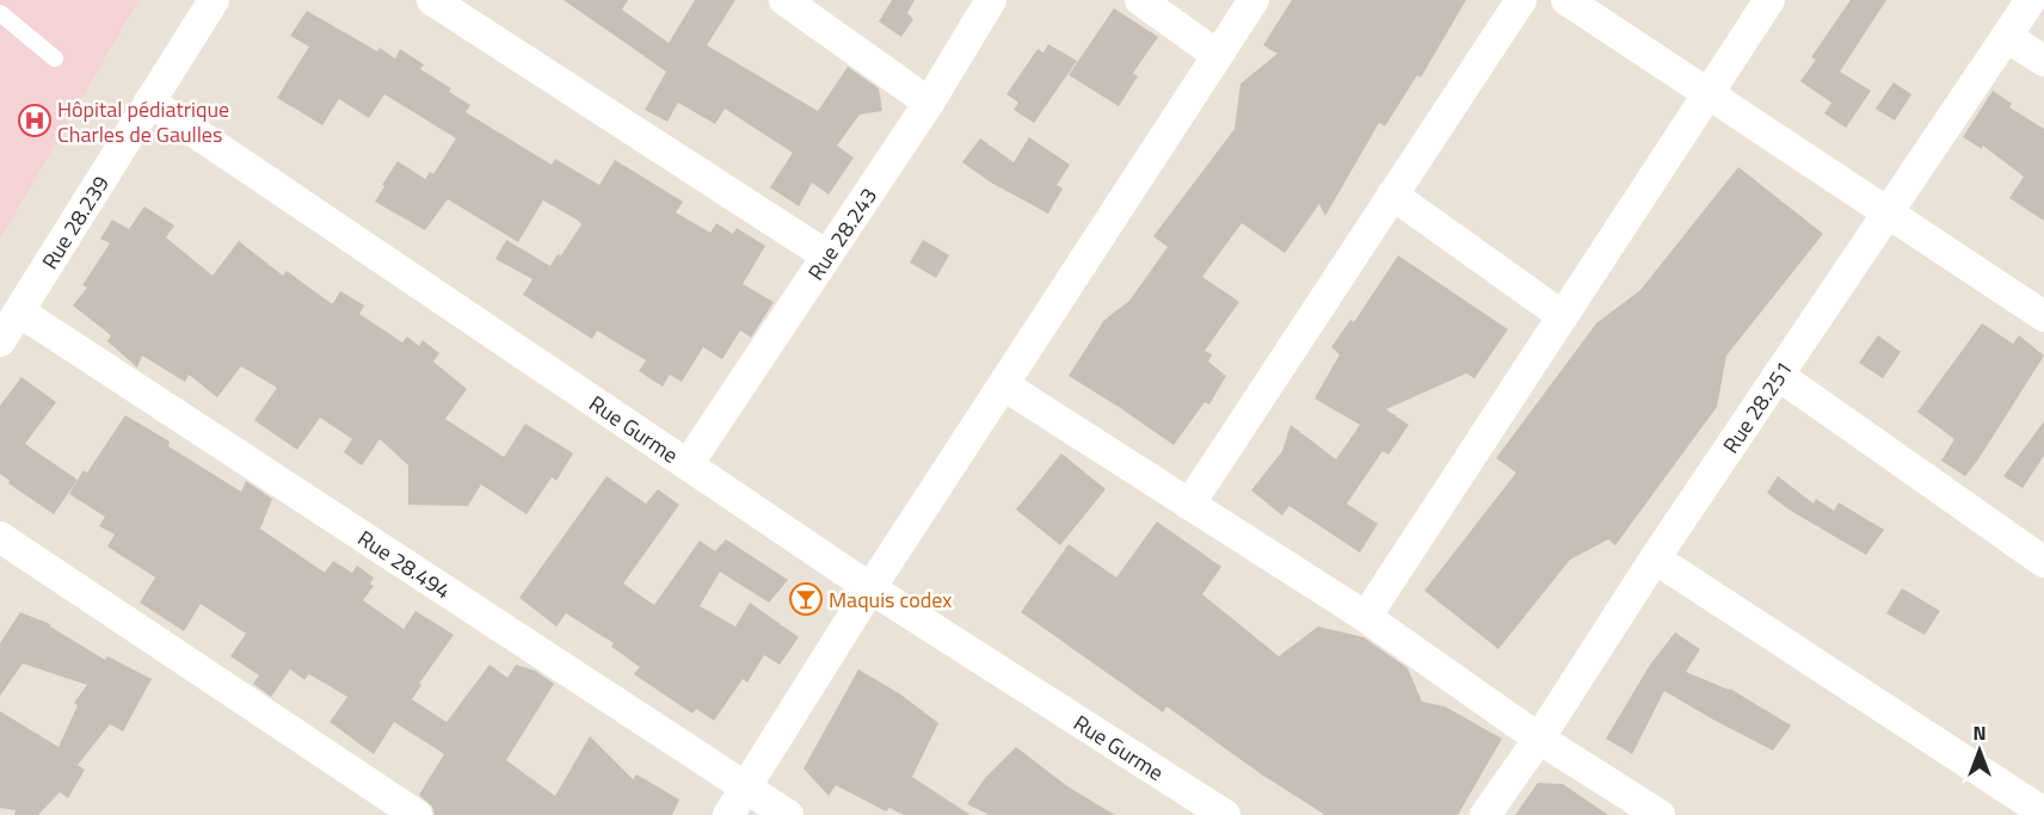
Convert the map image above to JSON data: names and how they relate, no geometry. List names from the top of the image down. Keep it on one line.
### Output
{"streets":{"street":["Rue 28.239","Rue 28.243","Rue 28.251","Rue Gurme","Rue 28.494"]},"crossings":[["Rue 28.239","Rue Gurme"],["Rue 28.239","Rue 28.494"],["Rue 28.243","Rue Gurme"]],"places":{"hospital":["Hôpital pédiatrique Charles de Gaulles"],"bar":["Maquis codex"]},"north":"top"}
